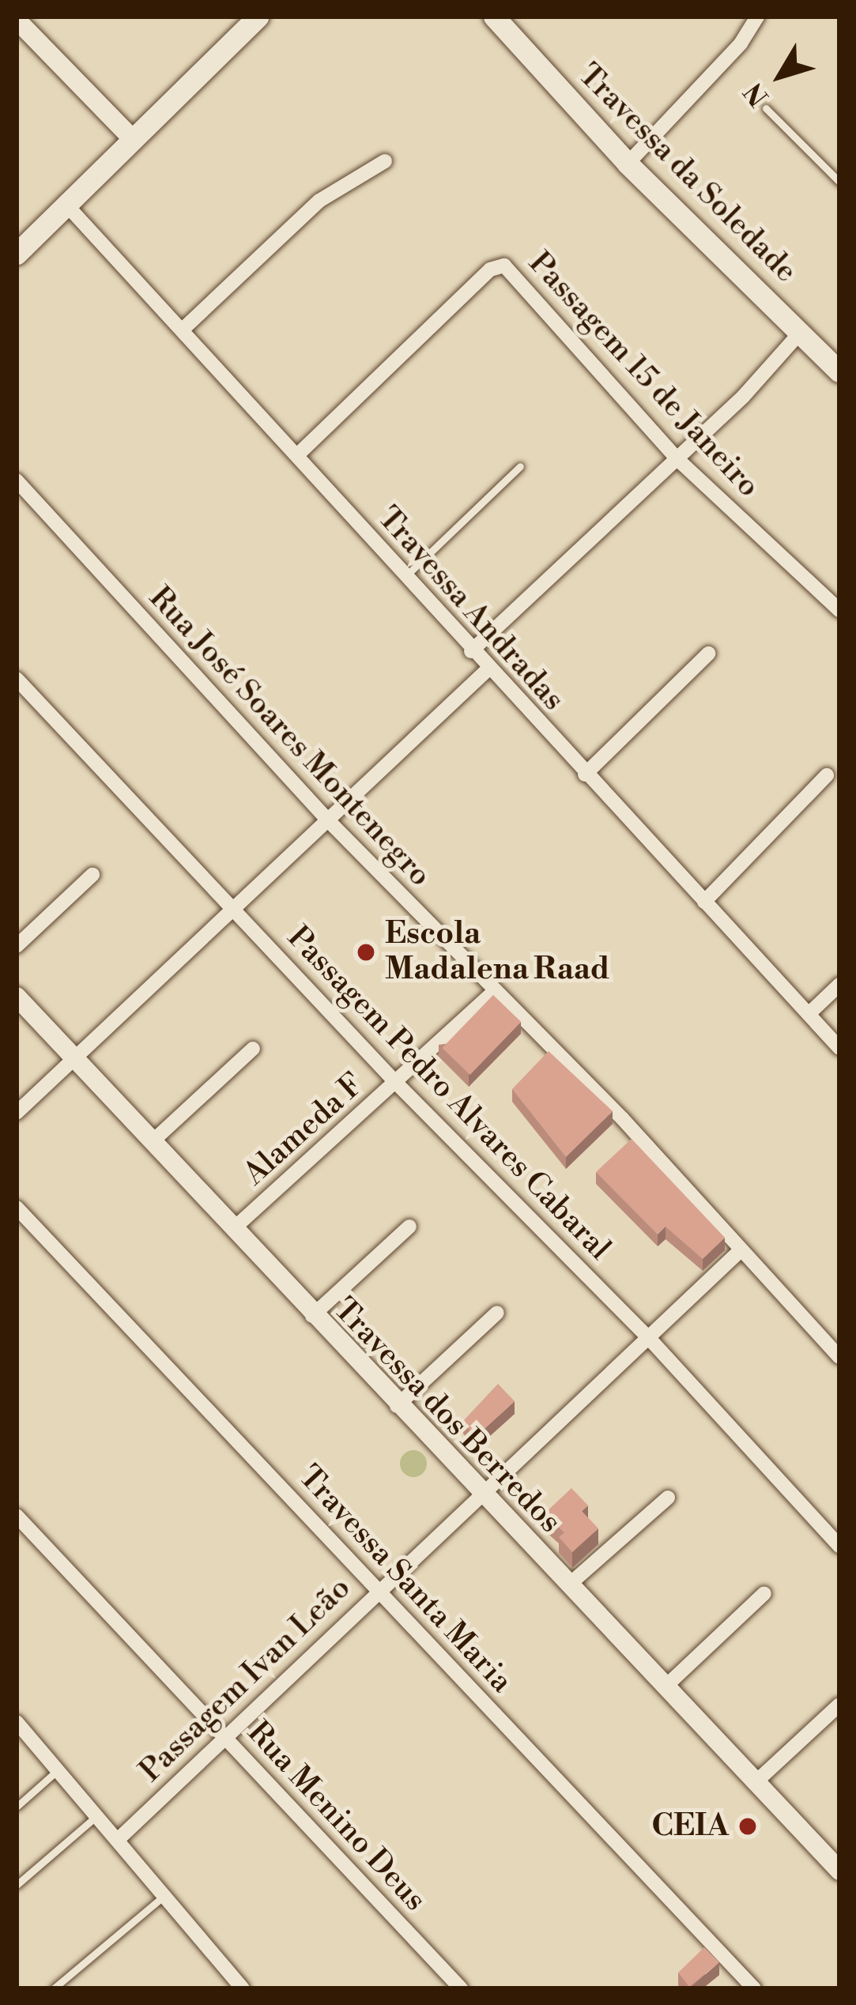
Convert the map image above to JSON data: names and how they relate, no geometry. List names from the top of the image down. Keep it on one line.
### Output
{"streets":{"main road":["Travessa da Soledade"],"street":["Passagem 15 de Janeiro","Travessa Andradas","Rua José Soares Montenegro","Passagem Pedro Alvares Cabaral","Alameda F","Travessa dos Berredos","Travessa Santa Maria","Passagem Ivan Leão","Rua Menino Deus"]},"crossings":[["Passagem 15 de Janeiro","Travessa Andradas"],["Rua José Soares Montenegro","Alameda F"],["Rua José Soares Montenegro","Passagem Ivan Leão"],["Passagem Pedro Alvares Cabaral","Alameda F"],["Passagem Pedro Alvares Cabaral","Passagem Ivan Leão"],["Alameda F","Travessa dos Berredos"],["Travessa dos Berredos","Passagem Ivan Leão"],["Travessa Santa Maria","Passagem Ivan Leão"],["Passagem Ivan Leão","Rua Menino Deus"]],"places":["Escola Madalena Raad","CEIA"],"north":"bottom left"}
